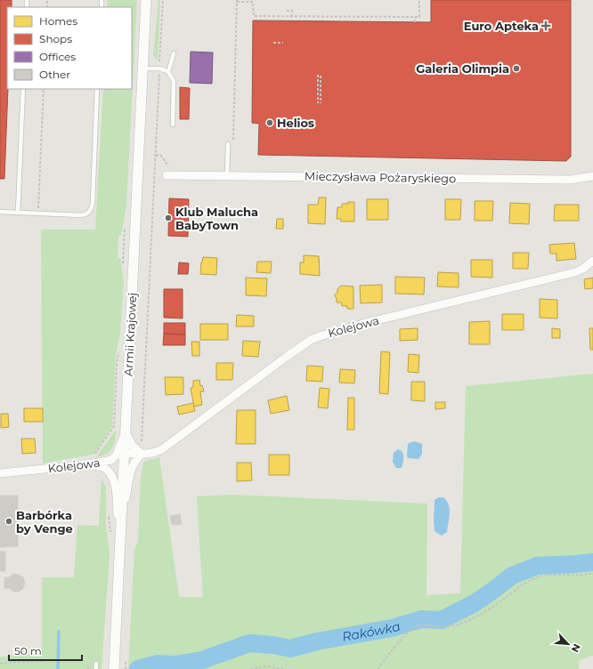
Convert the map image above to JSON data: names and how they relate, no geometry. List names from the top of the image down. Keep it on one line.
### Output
{"streets":{"street":["Mieczysława Pożaryskiego","Kolejowa","Armii Krajowej"]},"crossings":[["Kolejowa","Armii Krajowej"]],"water":["Rakówka"],"places":{"health":["Euro Apteka"],"other":["Galeria Olimpia","Helios","Klub Malucha BabyTown","Barbórka by Venge"]},"legend":["Homes","Shops","Offices","Other"],"scale_bar":"50 m","north":"bottom right"}
